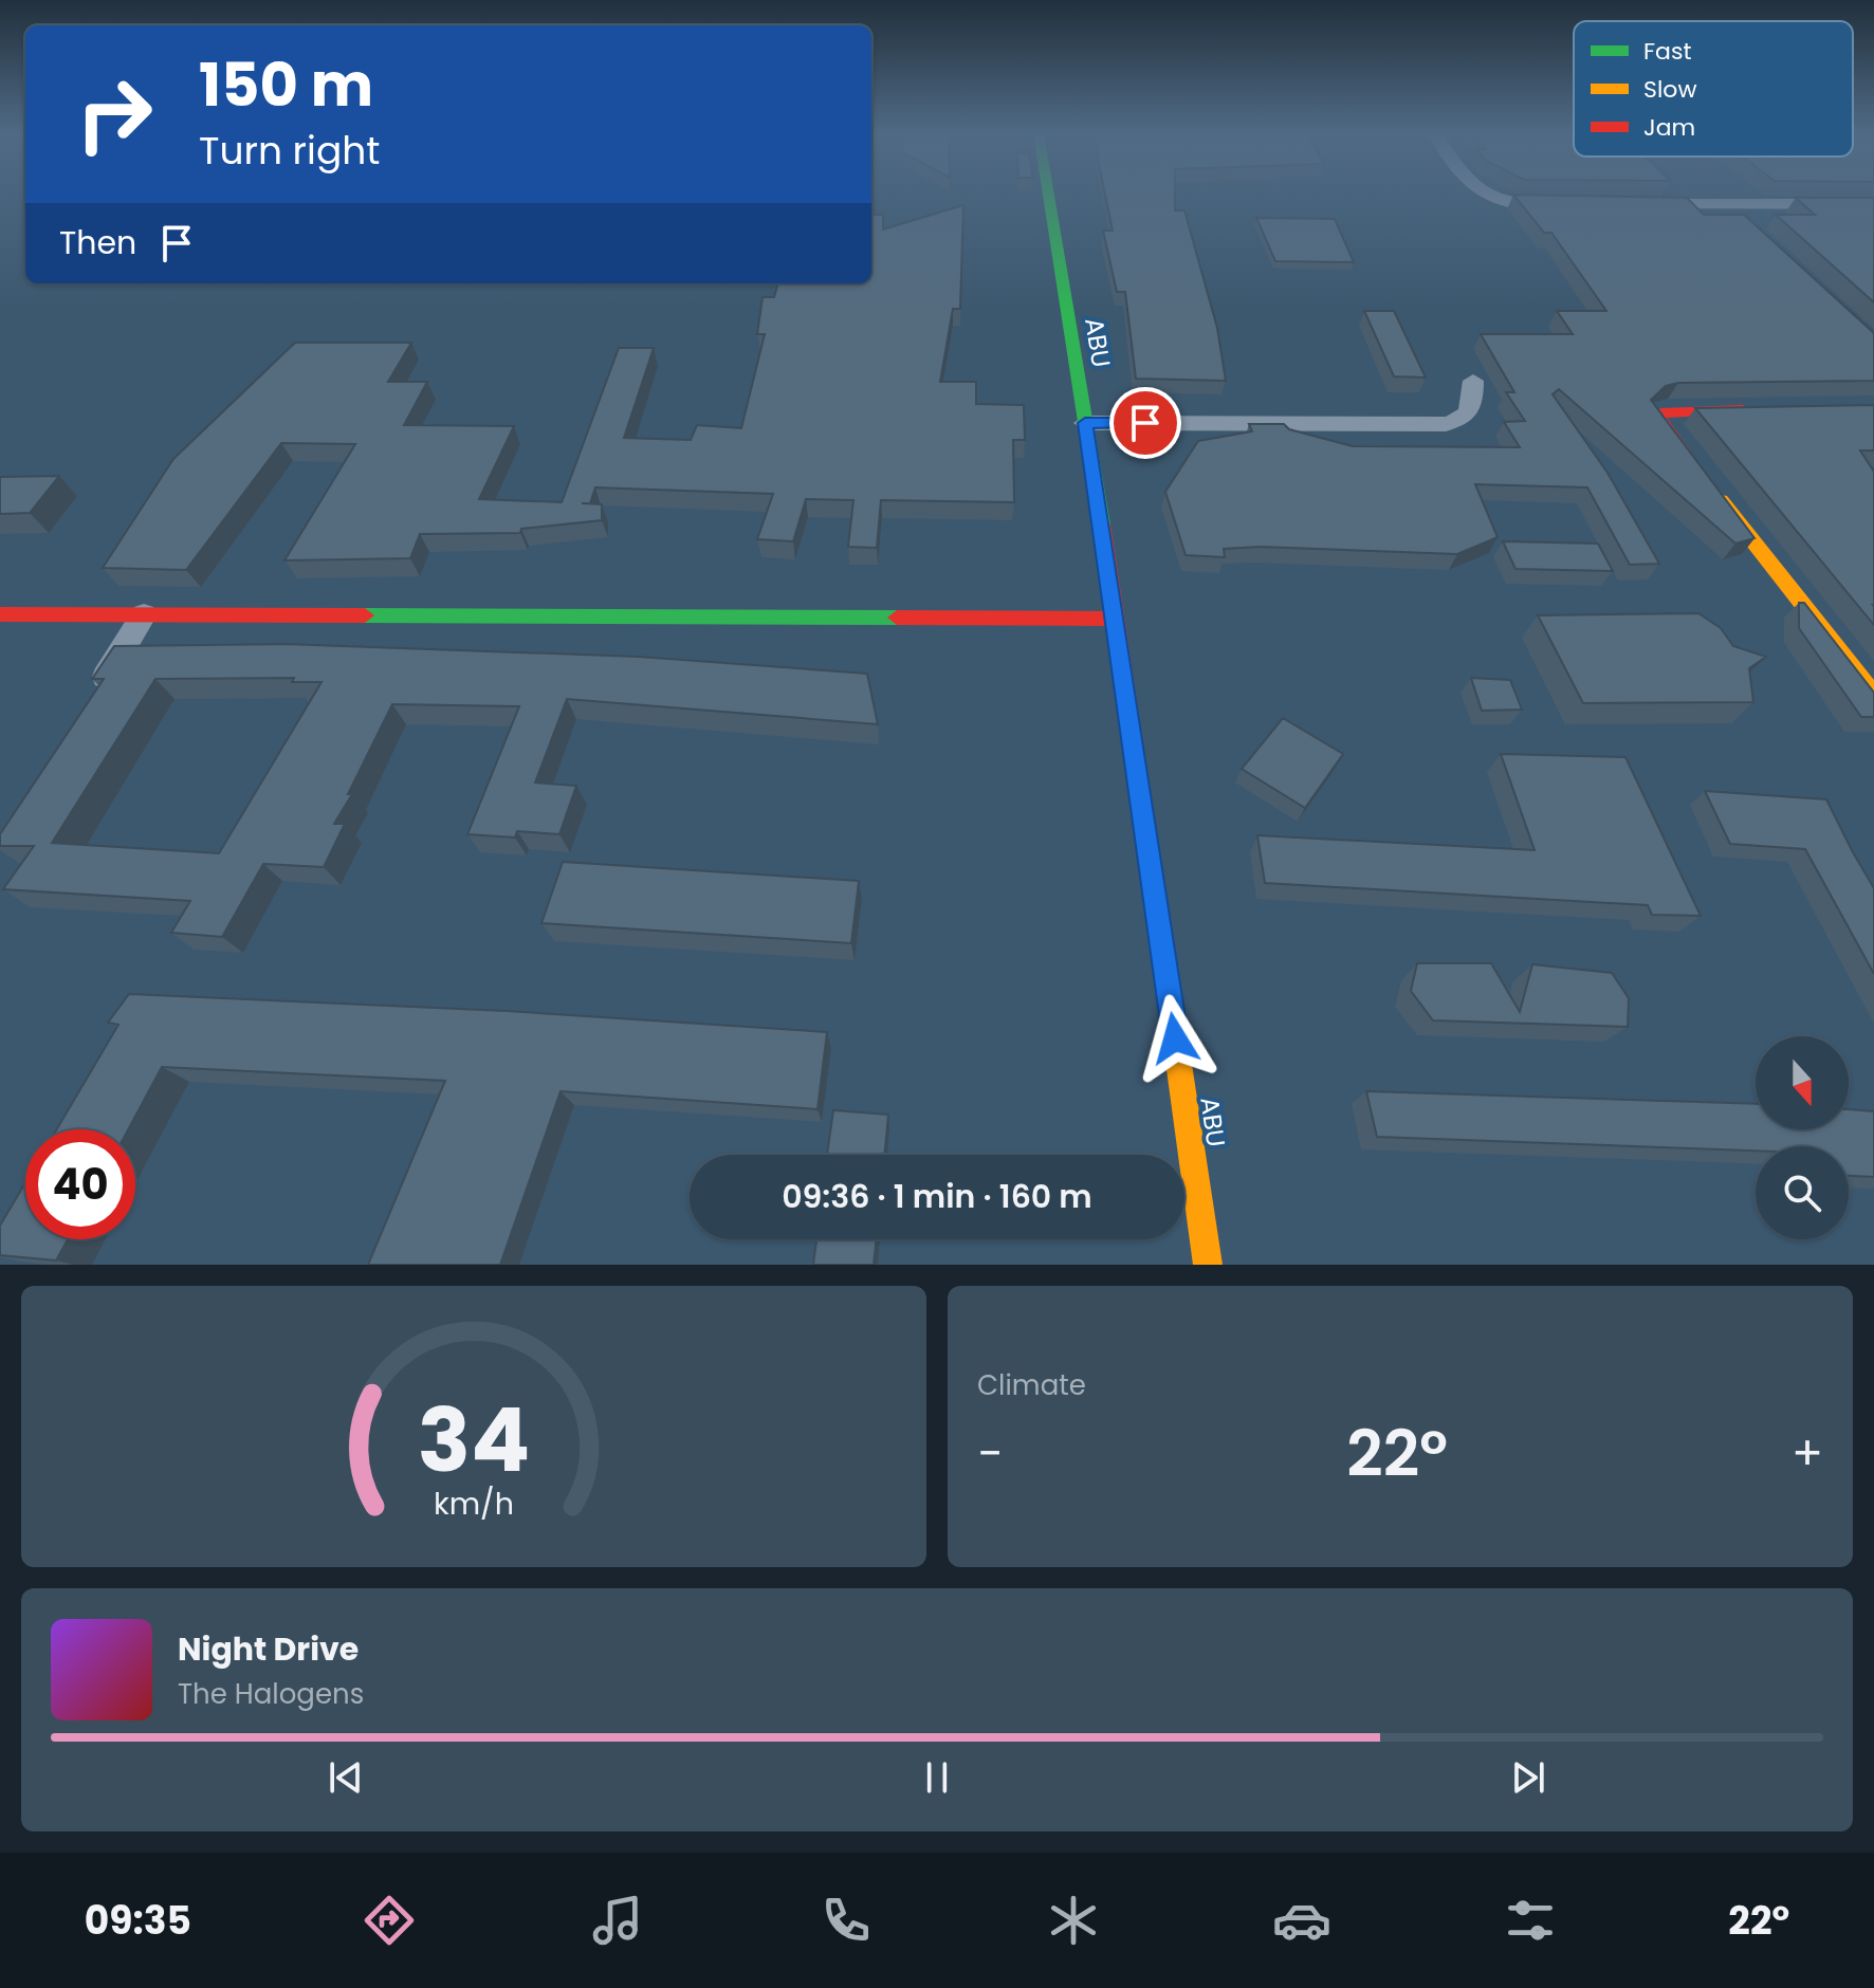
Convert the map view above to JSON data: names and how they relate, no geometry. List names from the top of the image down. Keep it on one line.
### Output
{"streets":{"street":["ABU"]},"legend":["Fast","Slow","Jam"],"north":"bottom","page":{"turn":["150 m","Turn right"],"then":"Then","limit":"40","trip":"09:36 · 1 min · 160 m","tile":"Climate","heat":["−","22°","+"],"song":["Night Drive","The Halogens"],"tabs":["09:35","22°"],"gauge":["34","km/h"]}}
